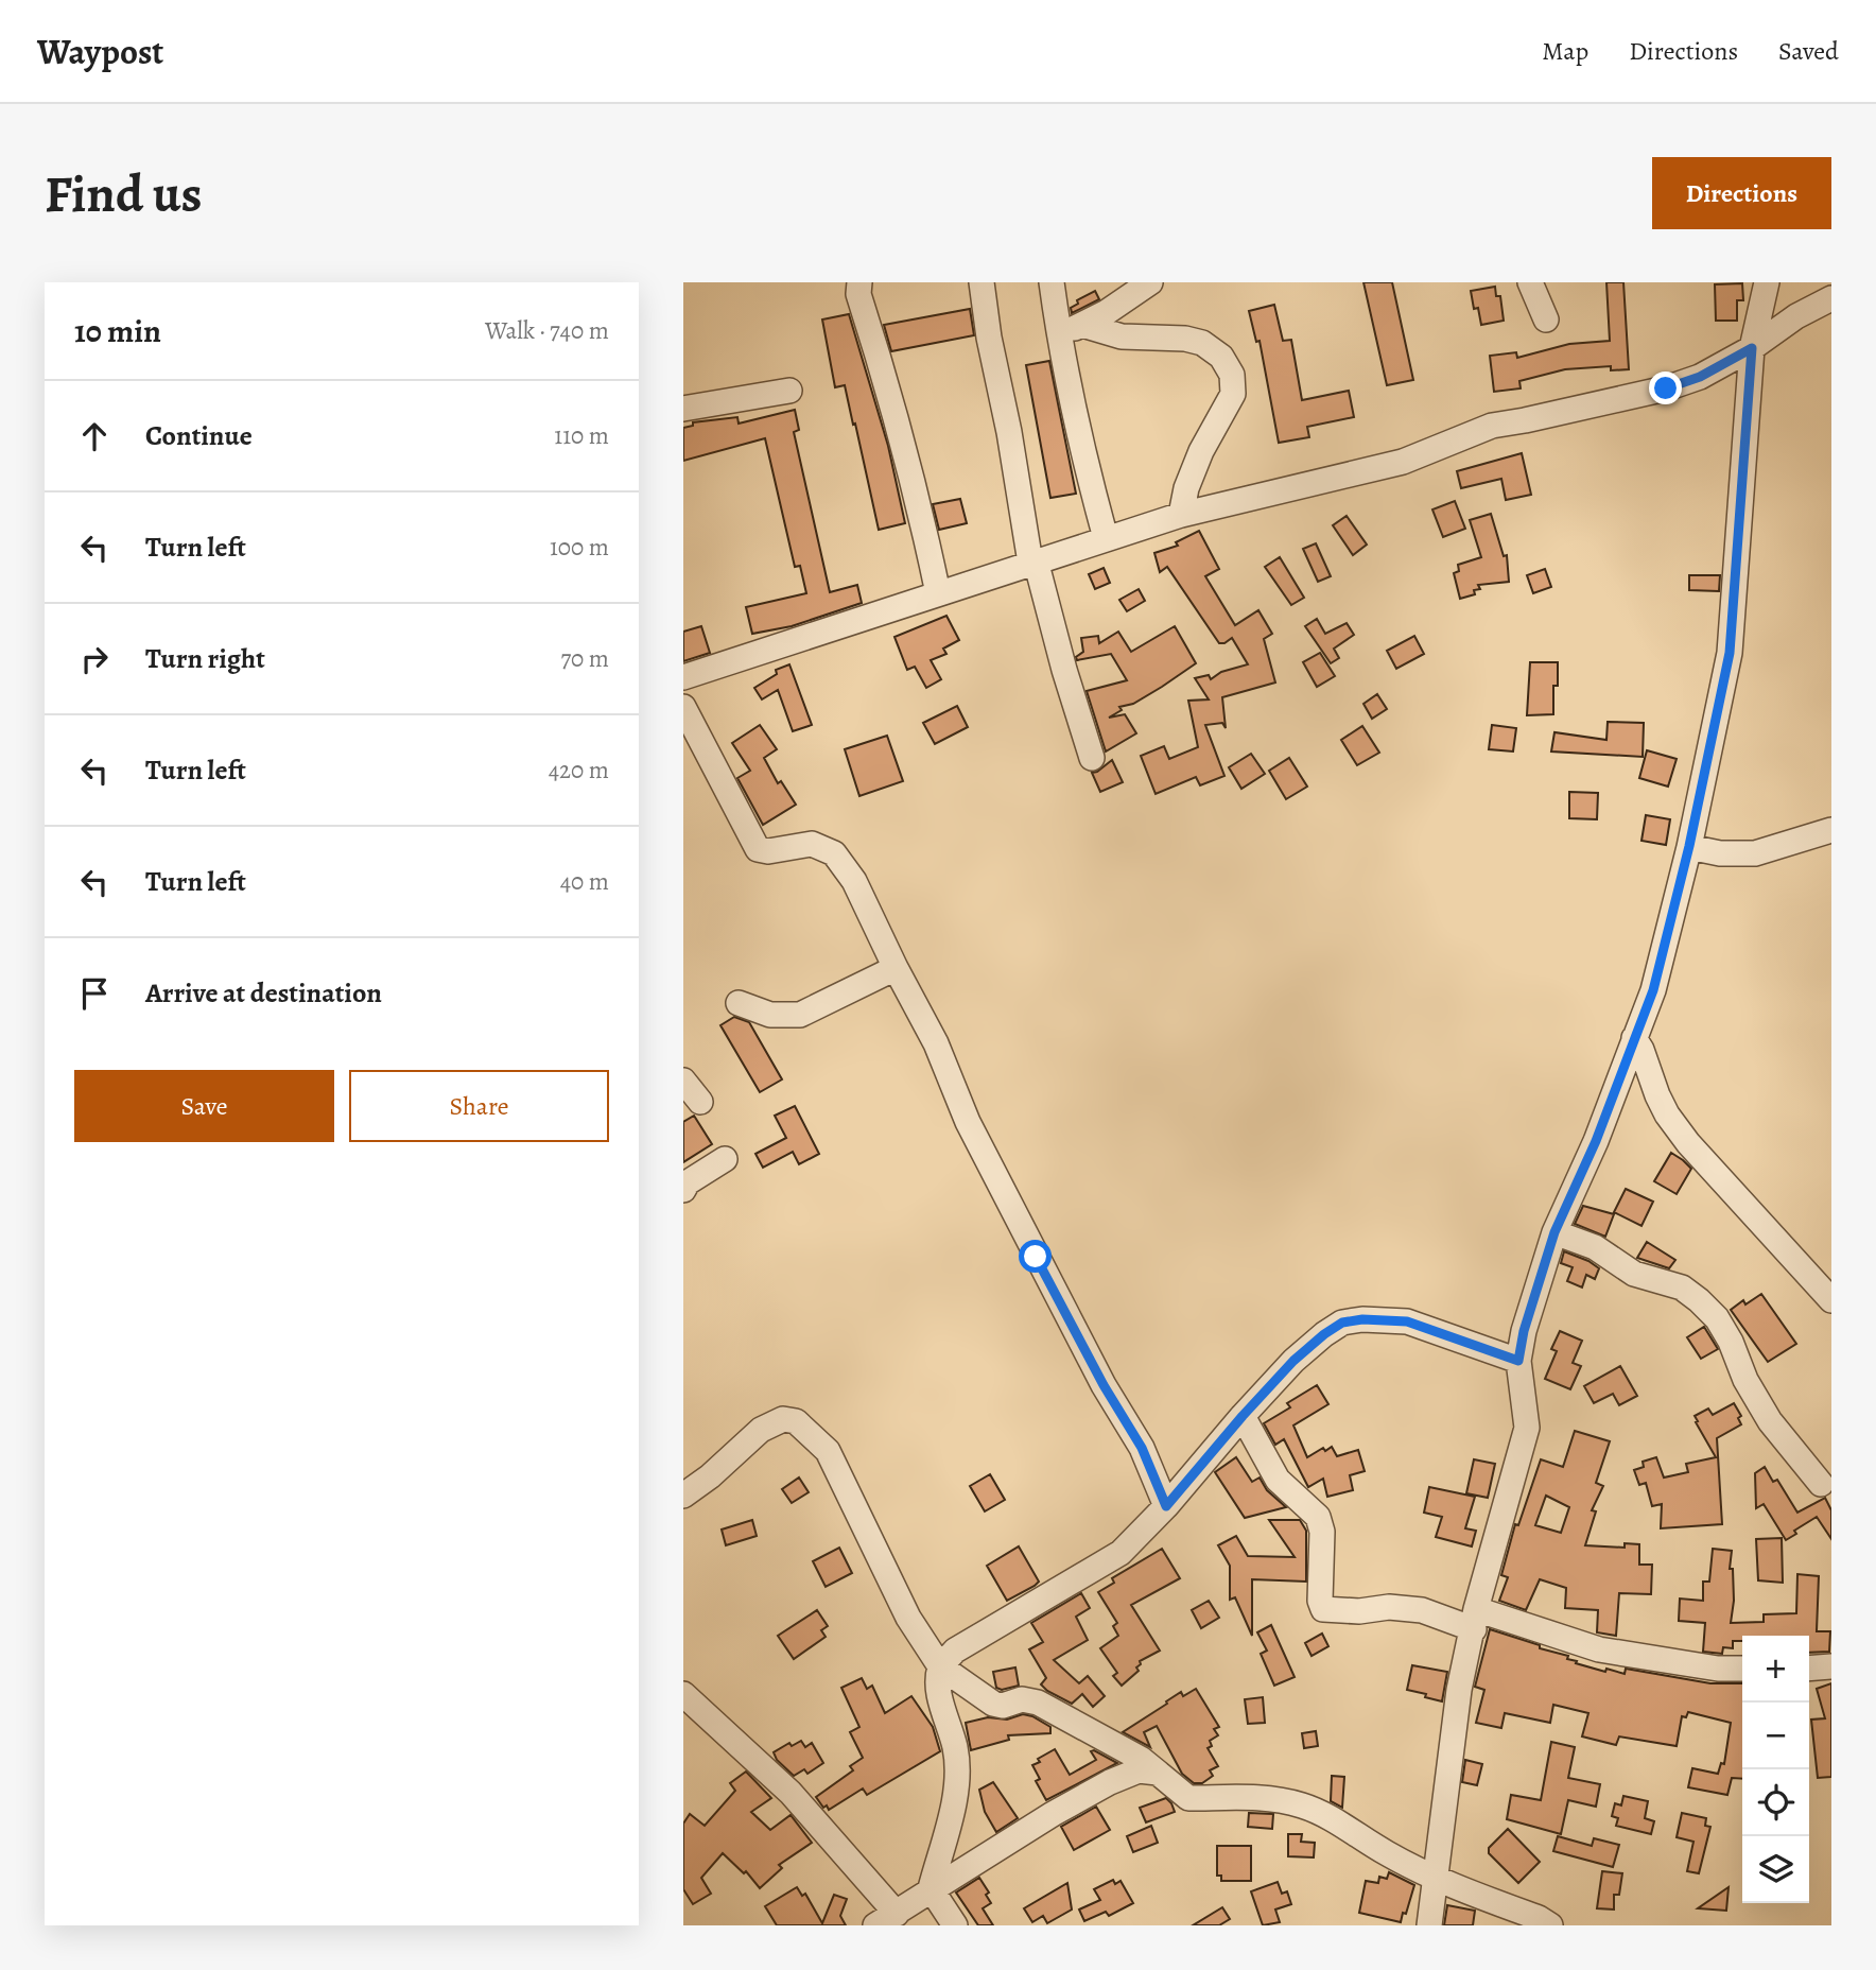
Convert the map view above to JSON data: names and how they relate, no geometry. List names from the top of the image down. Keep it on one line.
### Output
{"page":{"header":"Waypost","nav":["Map","Directions","Saved"],"buttons":["Directions",["Save","Share"]],"title":"Find us","heading":["10 min","Walk · 740 m"],"list":[["Continue","110 m"],["Turn left","100 m"],["Turn right","70 m"],["Turn left","420 m"],["Turn left","40 m"],"Arrive at destination"],"map_buttons":["+","−"]}}
